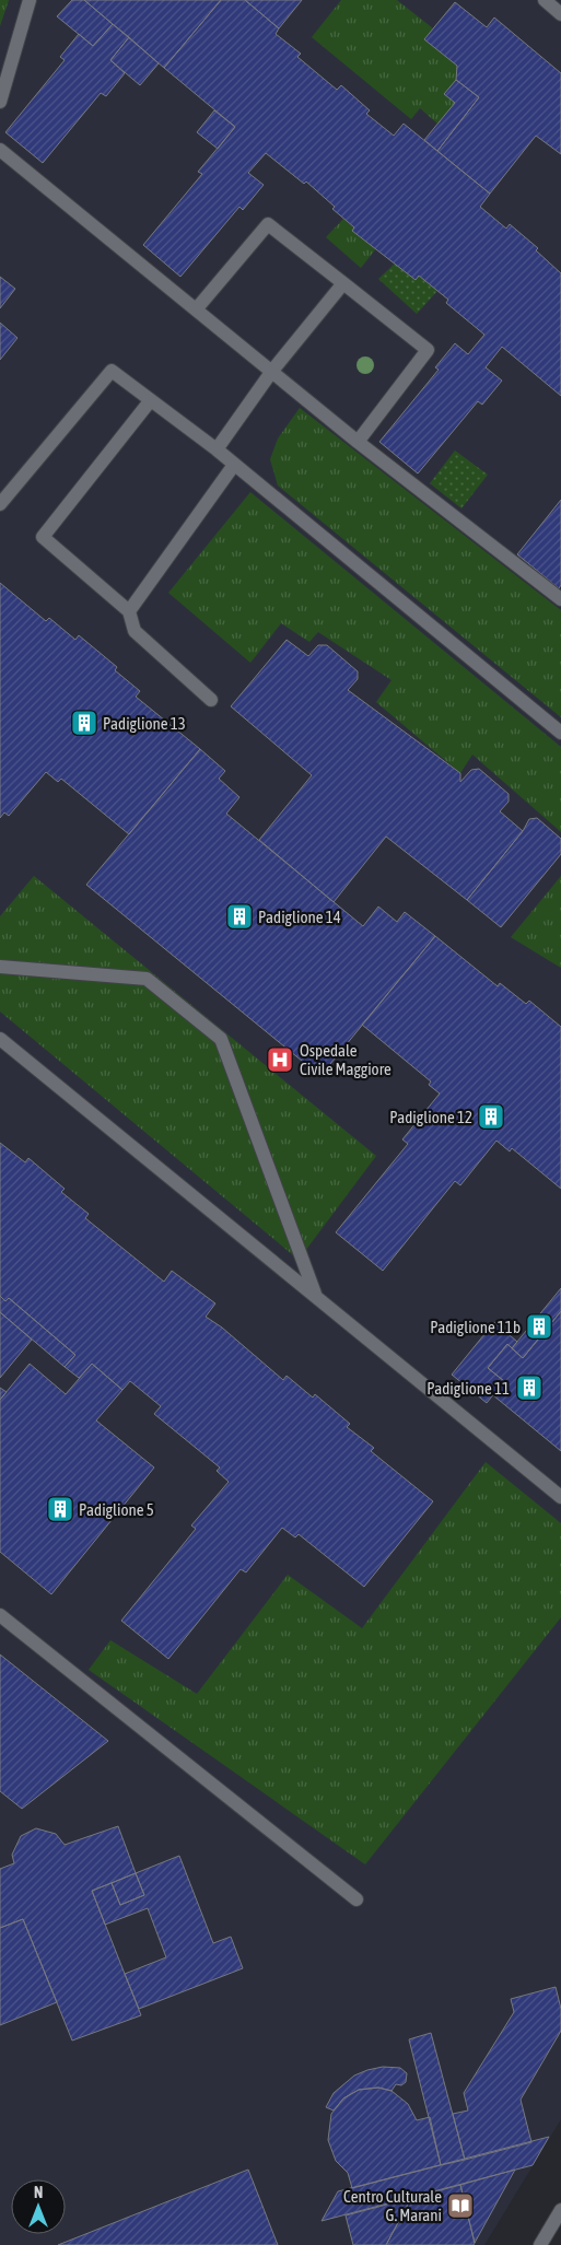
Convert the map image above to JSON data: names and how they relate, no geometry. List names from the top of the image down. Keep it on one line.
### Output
{"places":{"building":["Padiglione 13","Padiglione 14","Padiglione 12","Padiglione 11b","Padiglione 11","Padiglione 5"],"hospital":["Ospedale Civile Maggiore"],"library":["Centro Culturale G. Marani"]},"north":"top"}
